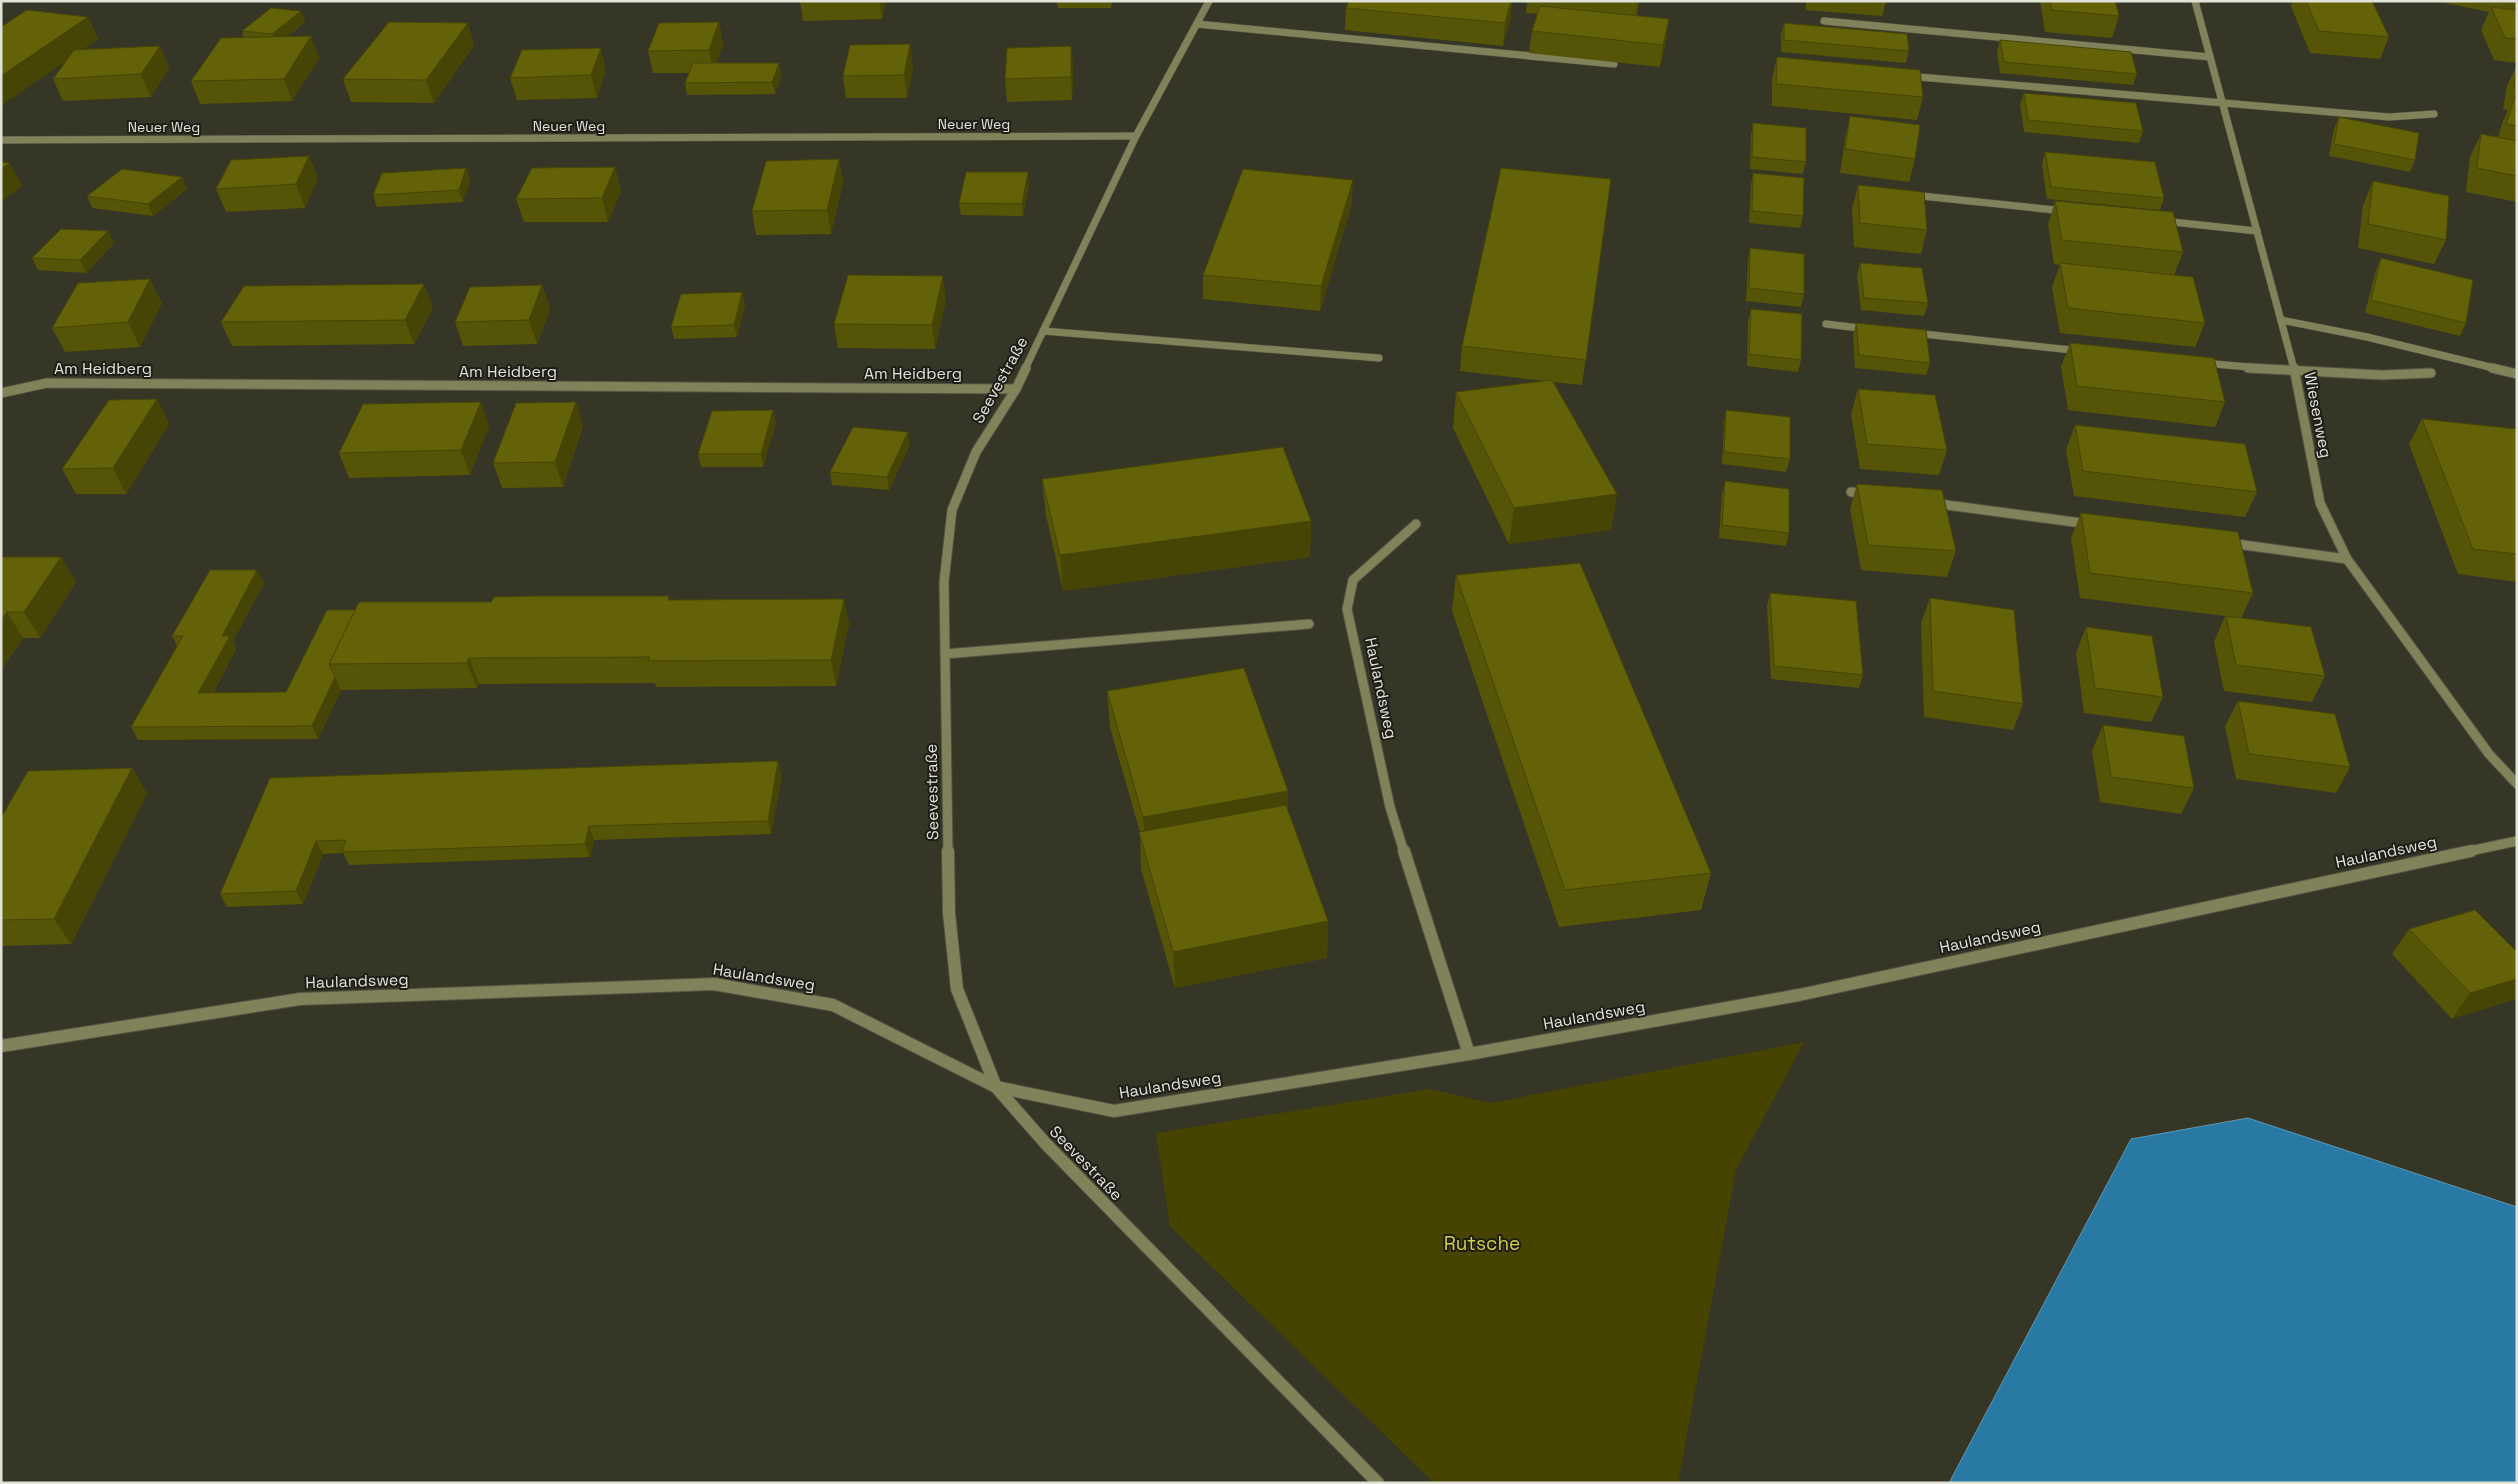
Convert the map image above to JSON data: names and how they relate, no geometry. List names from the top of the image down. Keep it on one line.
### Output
{"streets":{"street":["Neuer Weg","Am Heidberg","Seevestraße","Wiesenweg","Haulandsweg"]},"crossings":[["Neuer Weg","Seevestraße"],["Am Heidberg","Seevestraße"],["Seevestraße","Haulandsweg"]],"parks":["Rutsche"]}
